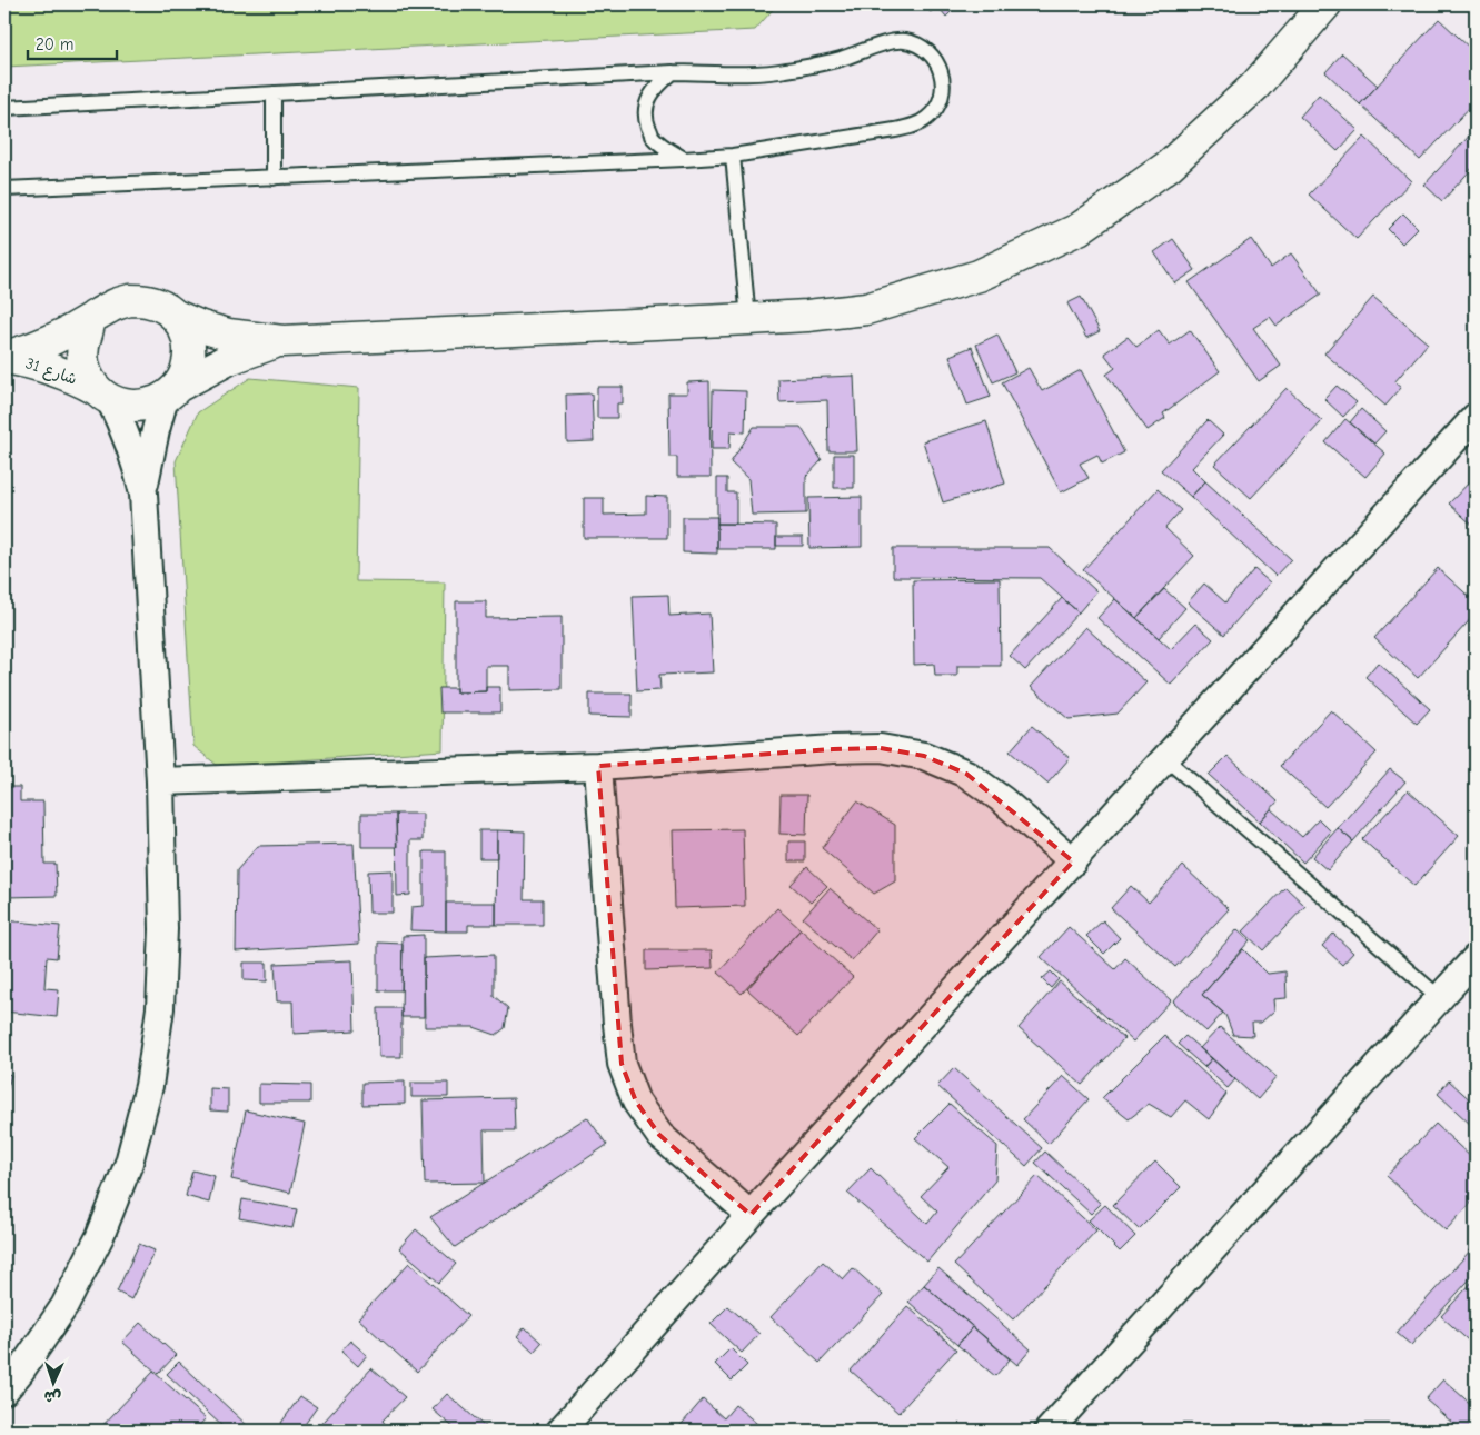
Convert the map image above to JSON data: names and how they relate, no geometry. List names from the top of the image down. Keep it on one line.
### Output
{"streets":{"street":["شارع 31"]},"scale_bar":"20 m","north":"bottom"}
